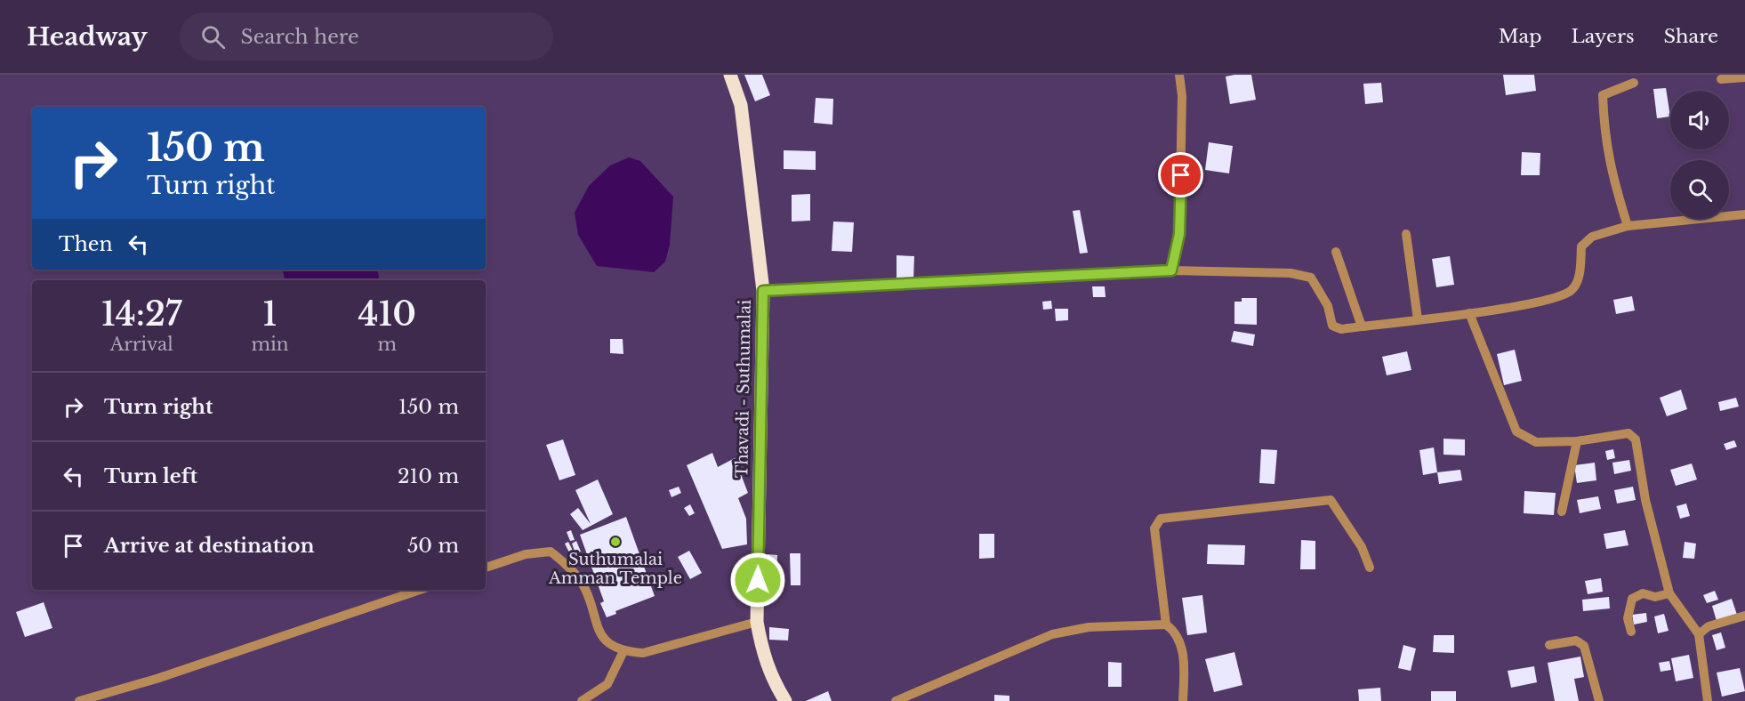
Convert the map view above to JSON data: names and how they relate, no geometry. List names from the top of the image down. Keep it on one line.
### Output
{"streets":{"main road":["Thavadi - Suthumalai"]},"places":["Suthumalai Amman Temple"],"page":{"header":"Headway","search":"Search here","nav":["Map","Layers","Share"],"turn":["150 m","Turn right"],"then":"Then","eta":["14:27","Arrival","1","min","410","m"],"list":[{"name":"Turn right","value":"150 m"},{"name":"Turn left","value":"210 m"},{"name":"Arrive at destination","value":"50 m"}]}}
